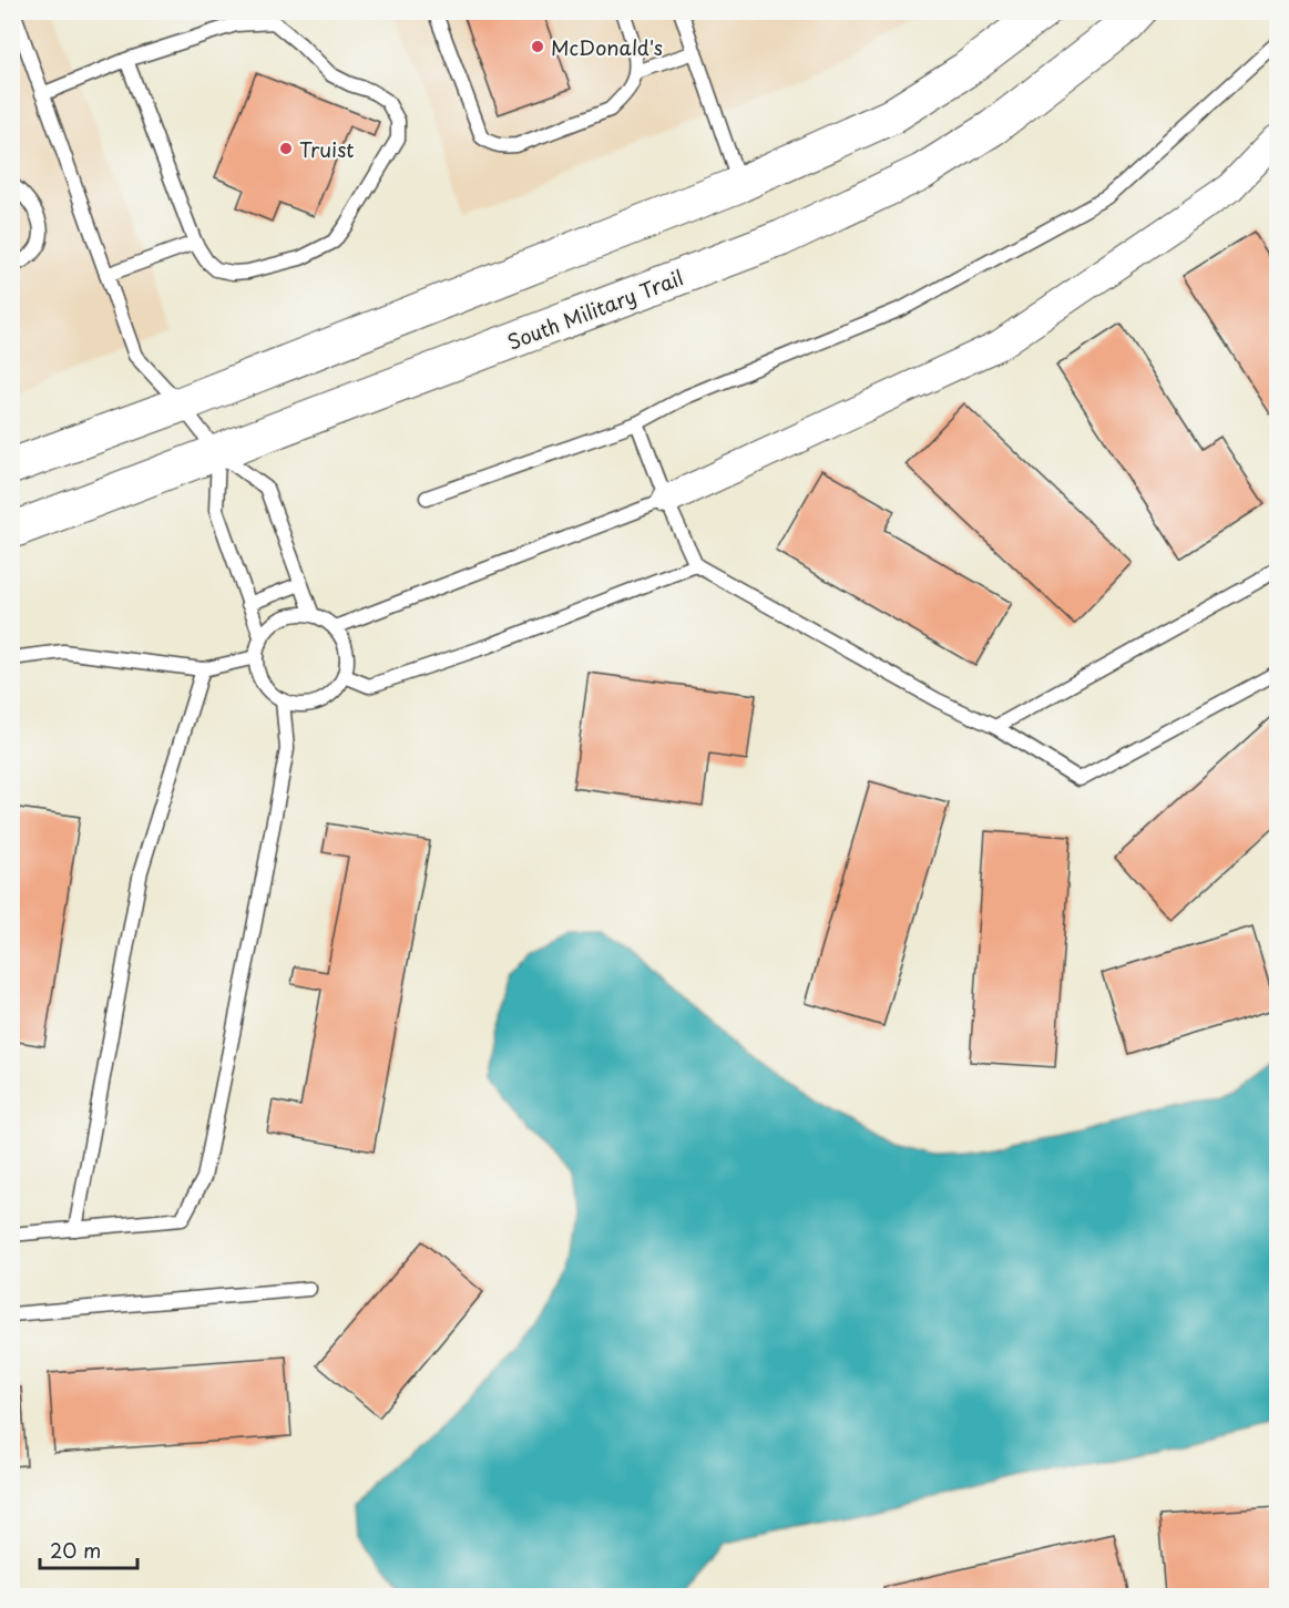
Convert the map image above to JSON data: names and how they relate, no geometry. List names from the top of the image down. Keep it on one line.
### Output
{"streets":{"street":["South Military Trail"]},"places":["McDonald's","Truist"],"scale_bar":"20 m"}
